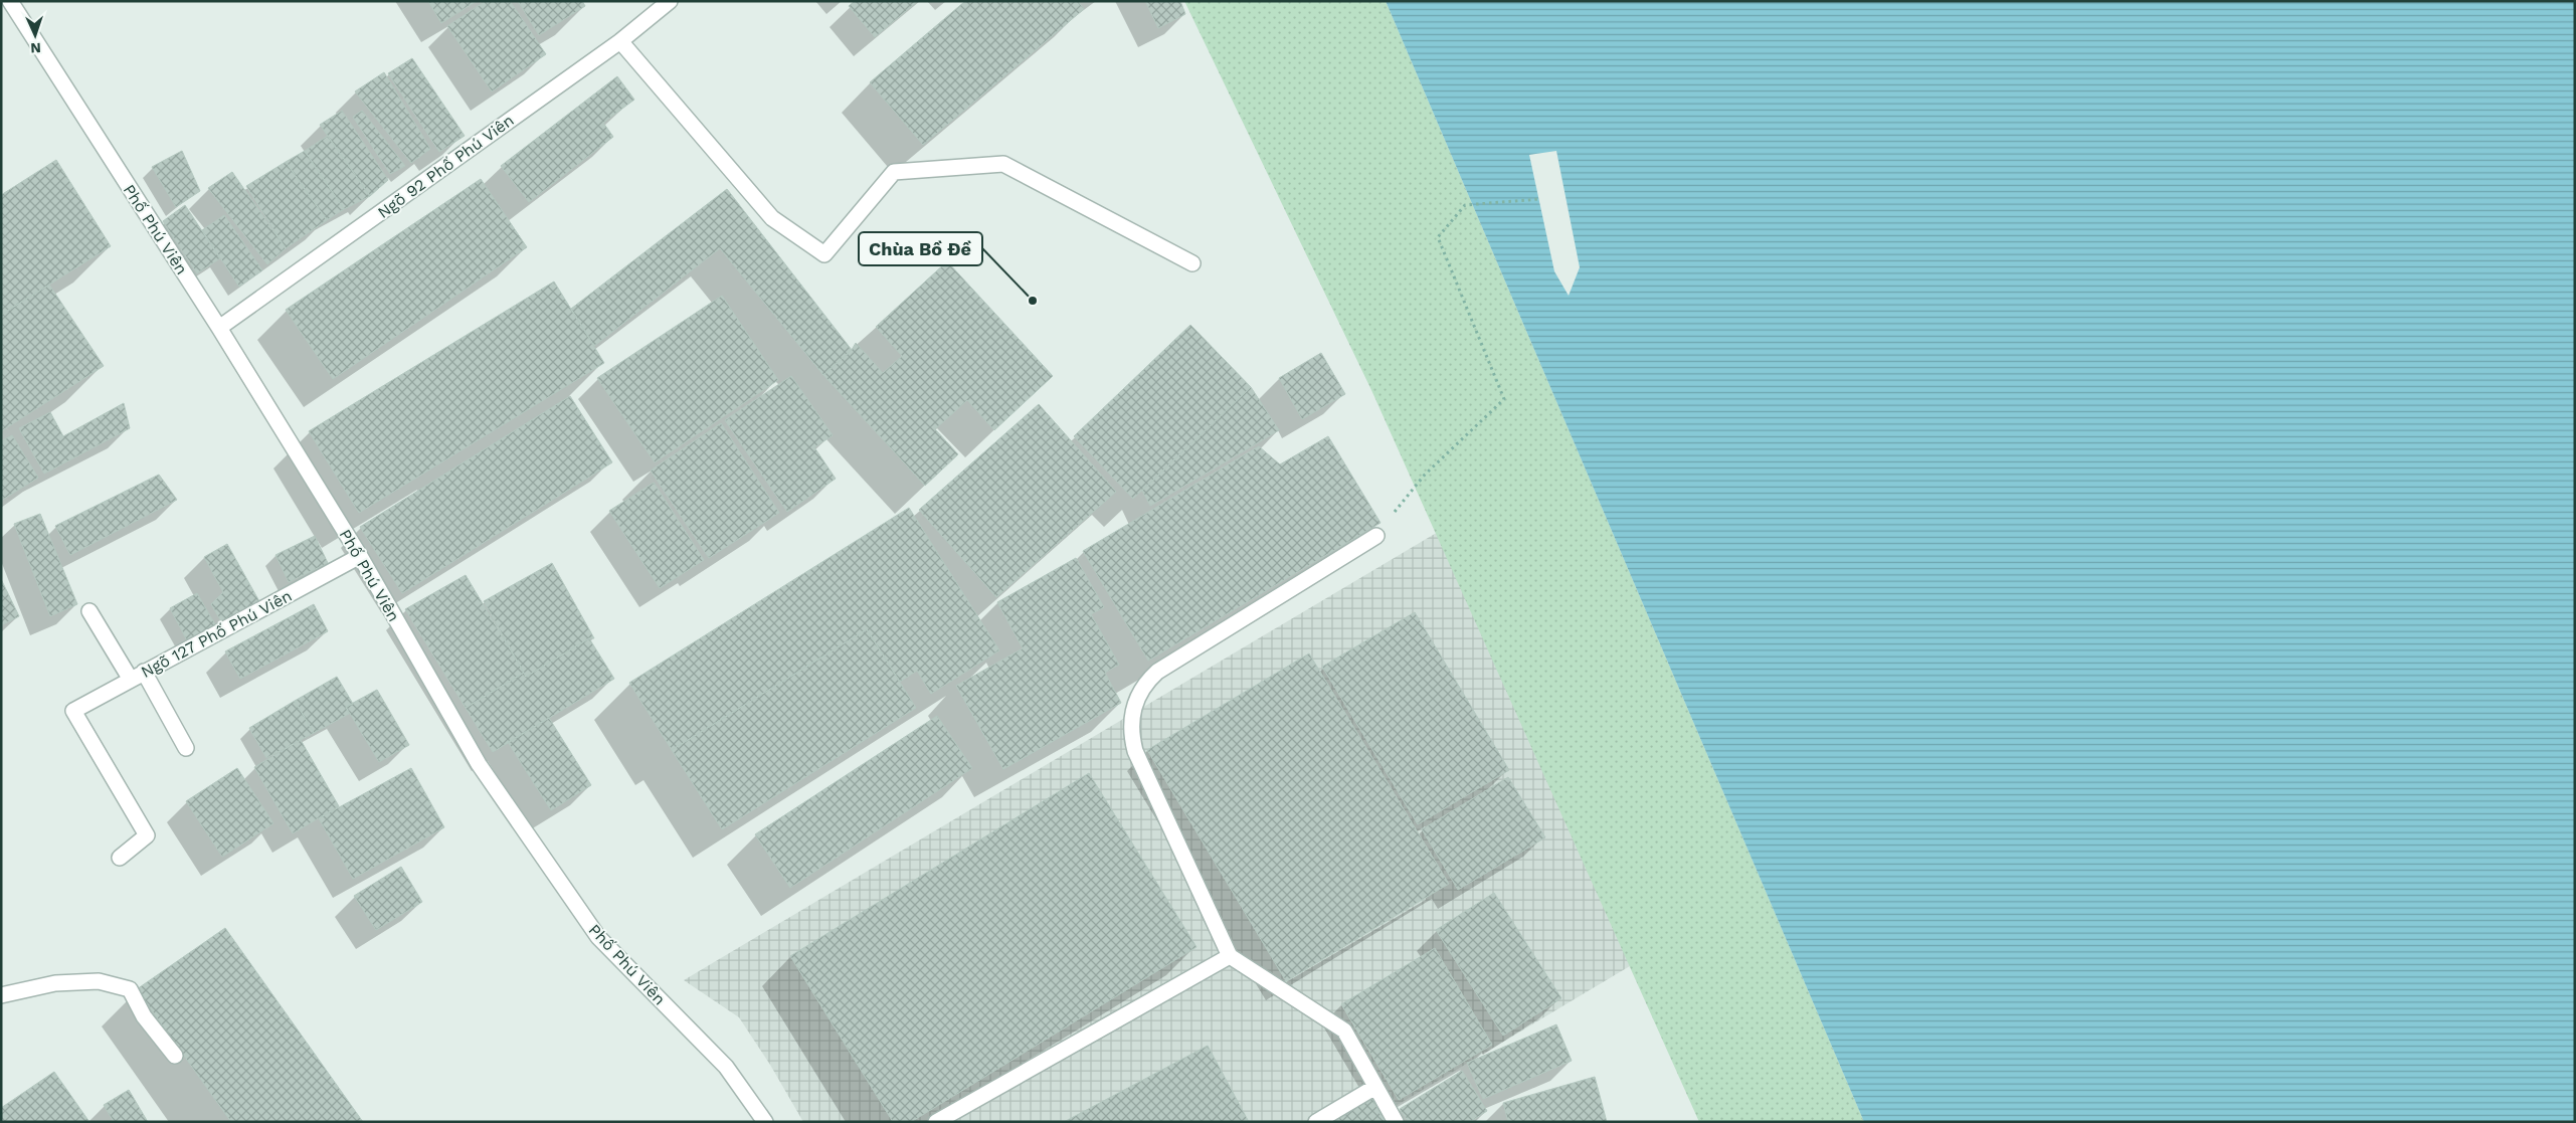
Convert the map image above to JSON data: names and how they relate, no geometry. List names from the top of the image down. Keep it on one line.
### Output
{"streets":{"street":["Ngõ 92 Phố Phú Viên","Phố Phú Viên","Ngõ 127 Phố Phú Viên"]},"crossings":[["Ngõ 92 Phố Phú Viên","Phố Phú Viên"],["Phố Phú Viên","Ngõ 127 Phố Phú Viên"]],"places":["Chùa Bồ Đề"],"north":"bottom"}
